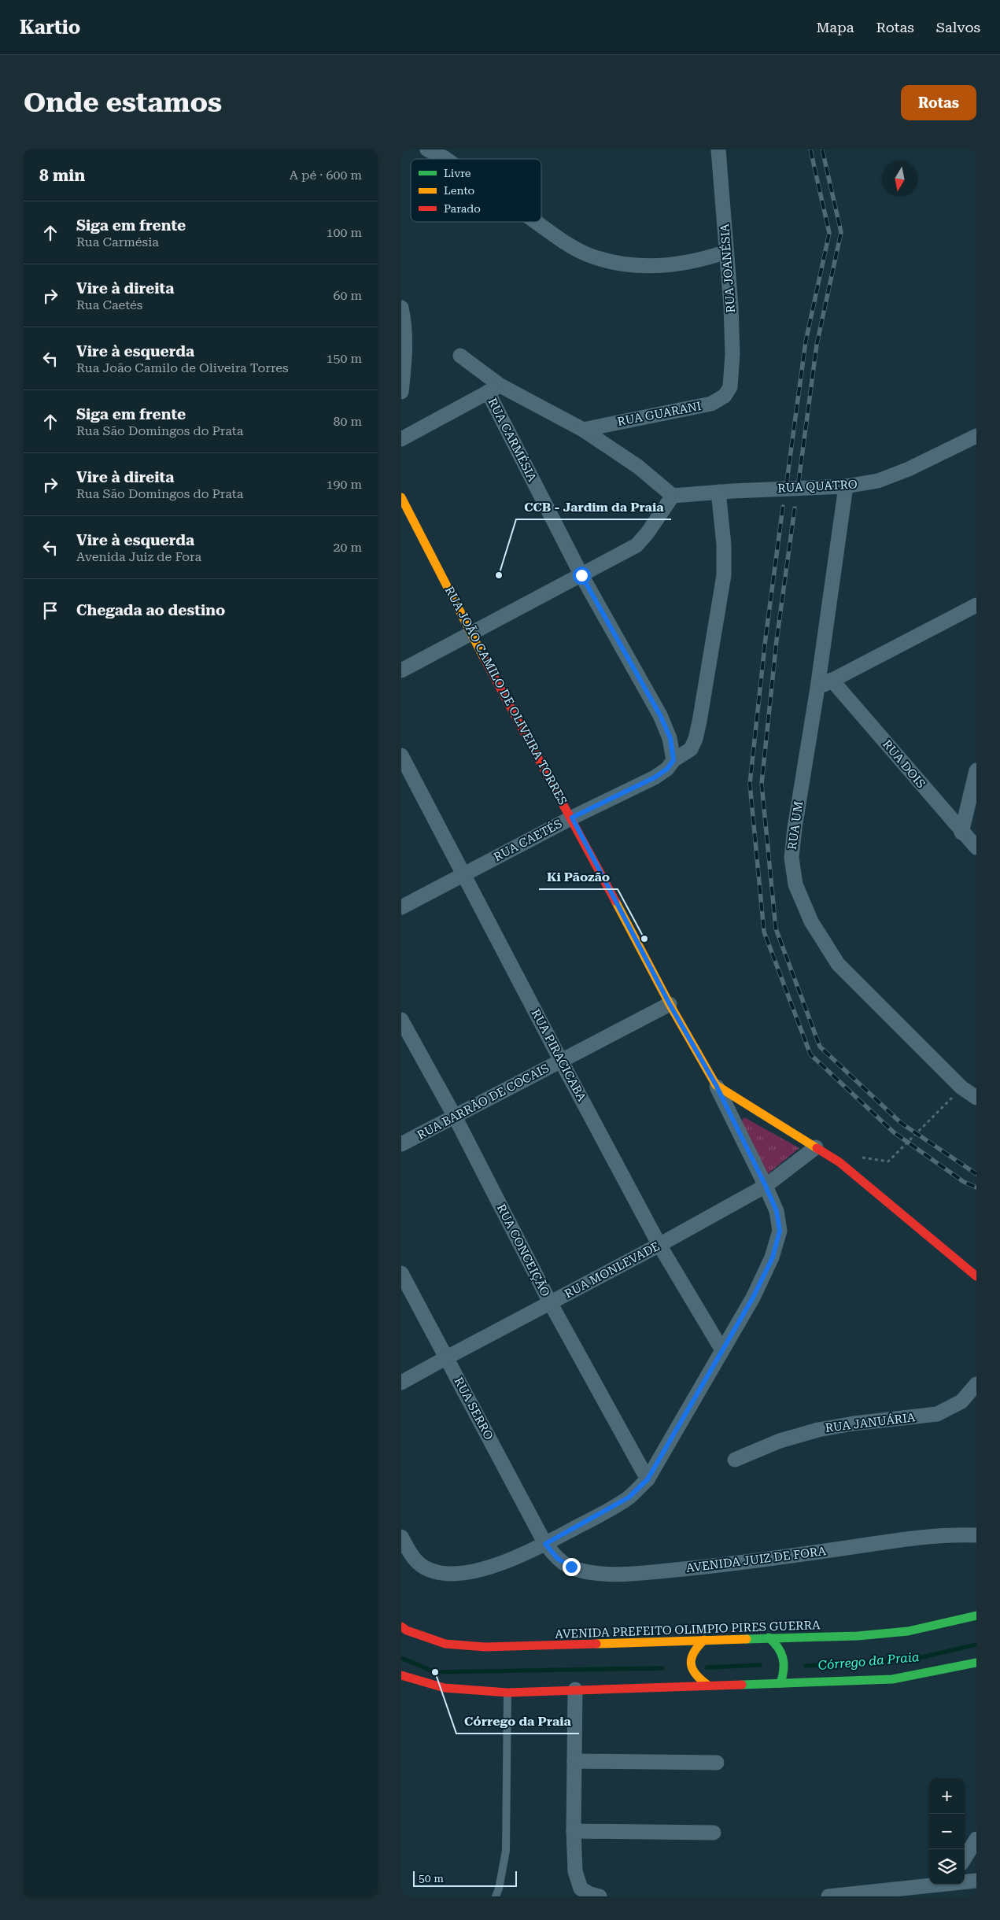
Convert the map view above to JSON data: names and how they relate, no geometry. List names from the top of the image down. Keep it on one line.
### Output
{"streets":{"main road":["RUA JOÃO CAMILO DE OLIVEIRA TORRES","AVENIDA PREFEITO OLIMPIO PIRES GUERRA"],"street":["RUA JOANÉSIA","RUA GUARANI","RUA CARMÉSIA","RUA QUATRO","RUA DOIS","RUA UM","RUA CAETÉS","RUA PIRACICABA","RUA BARRÃO DE COCAIS","RUA CONCEIÇÃO","RUA MONLEVADE","RUA SERRO","RUA JANUÁRIA","AVENIDA JUIZ DE FORA"]},"crossings":[["RUA JOANÉSIA","RUA GUARANI"],["RUA CARMÉSIA","RUA CAETÉS"],["RUA QUATRO","RUA UM"],["RUA QUATRO","RUA CAETÉS"],["RUA JOÃO CAMILO DE OLIVEIRA TORRES","RUA CAETÉS"],["RUA JOÃO CAMILO DE OLIVEIRA TORRES","RUA BARRÃO DE COCAIS"],["RUA JOÃO CAMILO DE OLIVEIRA TORRES","RUA MONLEVADE"],["RUA CAETÉS","RUA PIRACICABA"],["RUA PIRACICABA","RUA BARRÃO DE COCAIS"],["RUA PIRACICABA","RUA MONLEVADE"],["RUA BARRÃO DE COCAIS","RUA CONCEIÇÃO"],["RUA CONCEIÇÃO","RUA MONLEVADE"],["RUA MONLEVADE","RUA SERRO"],["RUA SERRO","AVENIDA JUIZ DE FORA"]],"water":["Córrego da Praia"],"places":["CCB - Jardim da Praia","Ki Pãozão","Córrego da Praia"],"legend":["Livre","Lento","Parado"],"scale_bar":"50 m","north":"bottom","page":{"header":"Kartio","nav":["Mapa","Rotas","Salvos"],"buttons":"Rotas","title":"Onde estamos","heading":["8 min","A pé · 600 m"],"list":[["Siga em frente","Rua Carmésia","100 m"],["Vire à direita","Rua Caetés","60 m"],["Vire à esquerda","Rua João Camilo de Oliveira Torres","150 m"],["Siga em frente","Rua São Domingos do Prata","80 m"],["Vire à direita","Rua São Domingos do Prata","190 m"],["Vire à esquerda","Avenida Juiz de Fora","20 m"],"Chegada ao destino"],"map_buttons":["+","−"],"scale":"50 m"}}
